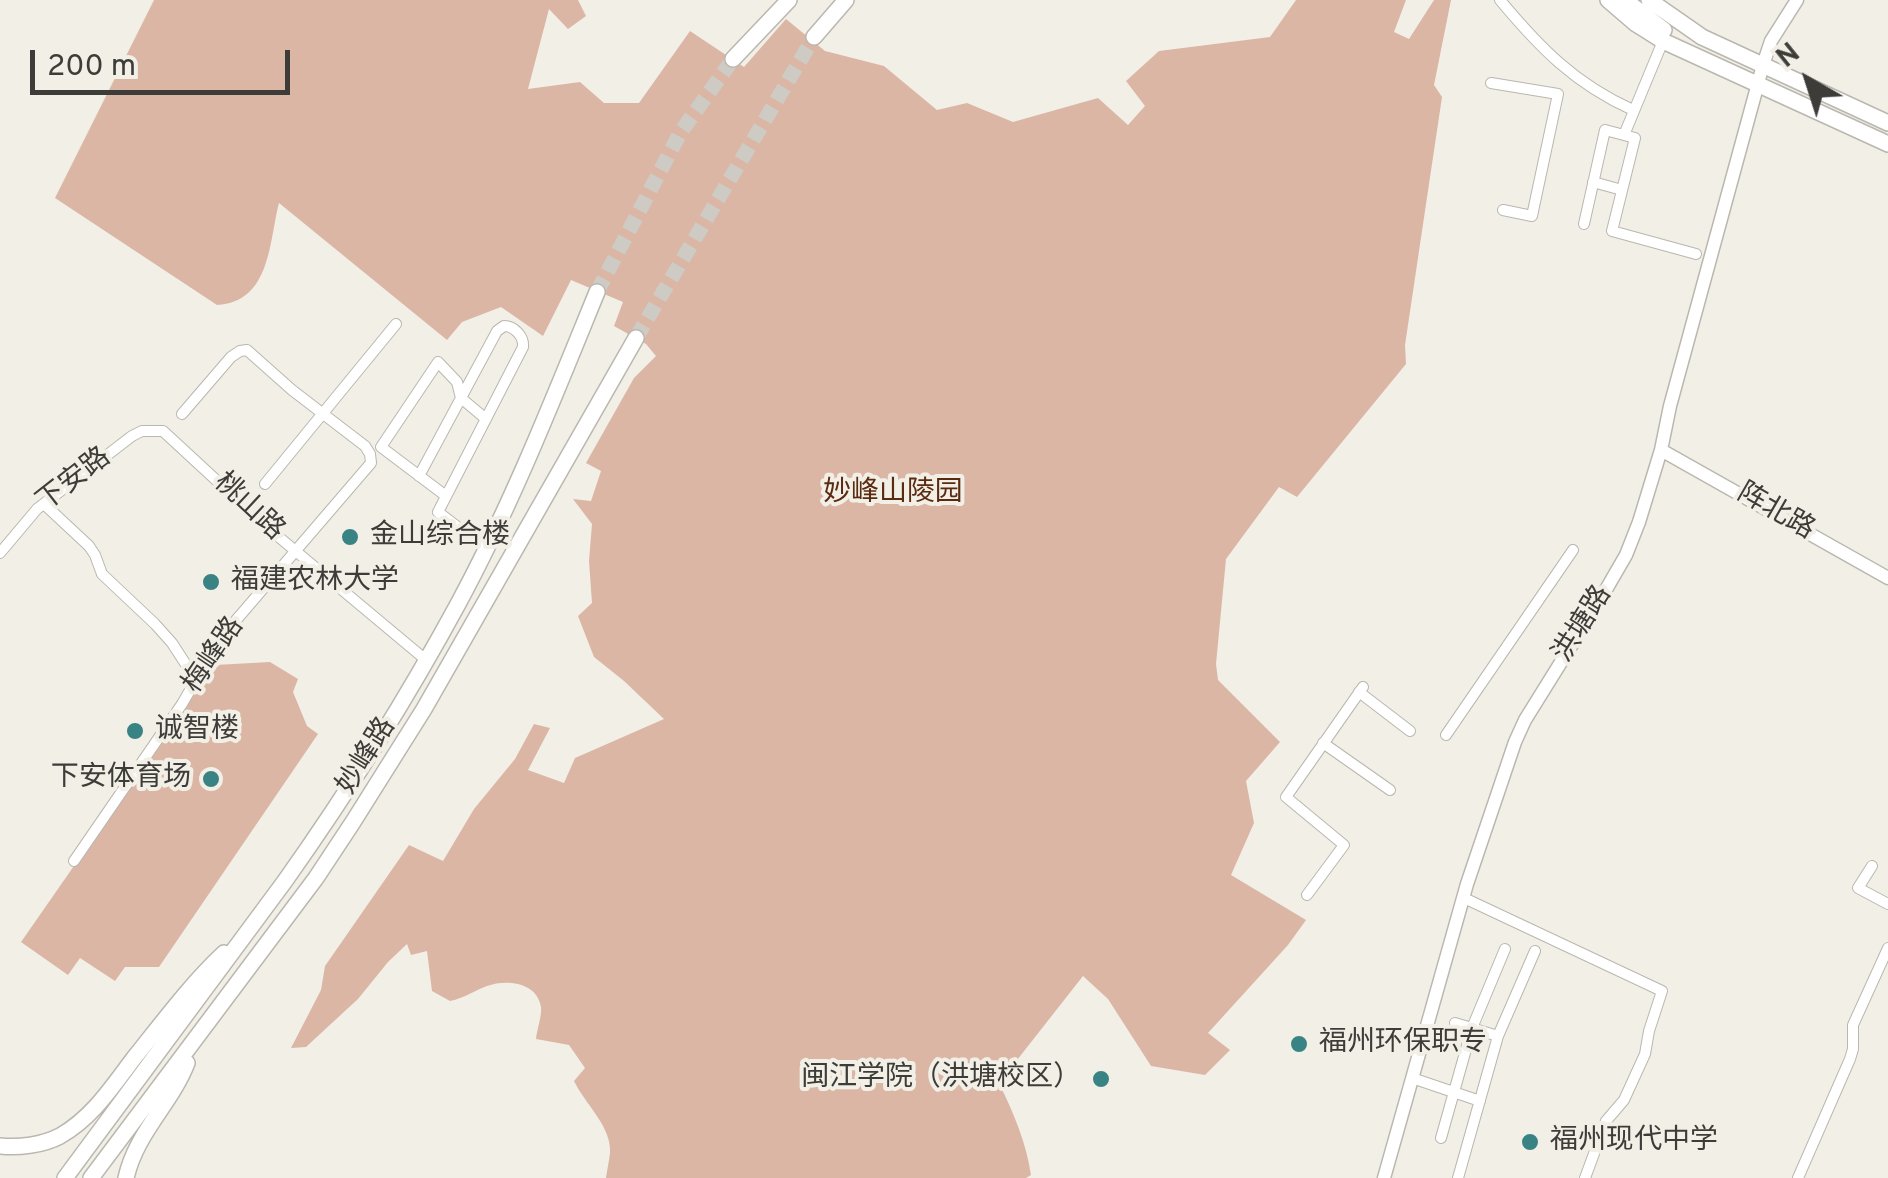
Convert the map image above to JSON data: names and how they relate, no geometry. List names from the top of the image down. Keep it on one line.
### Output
{"streets":{"main road":["妙峰路"],"street":["下安路","桃山路","阵北路","洪塘路","梅峰路"]},"crossings":[["下安路","桃山路"],["桃山路","梅峰路"],["桃山路","妙峰路"],["阵北路","洪塘路"]],"parks":["妙峰山陵园"],"places":["金山综合楼","福建农林大学","诚智楼","下安体育场","福州环保职专","闽江学院（洪塘校区）","福州现代中学"],"scale_bar":"200 m","north":"top left"}
